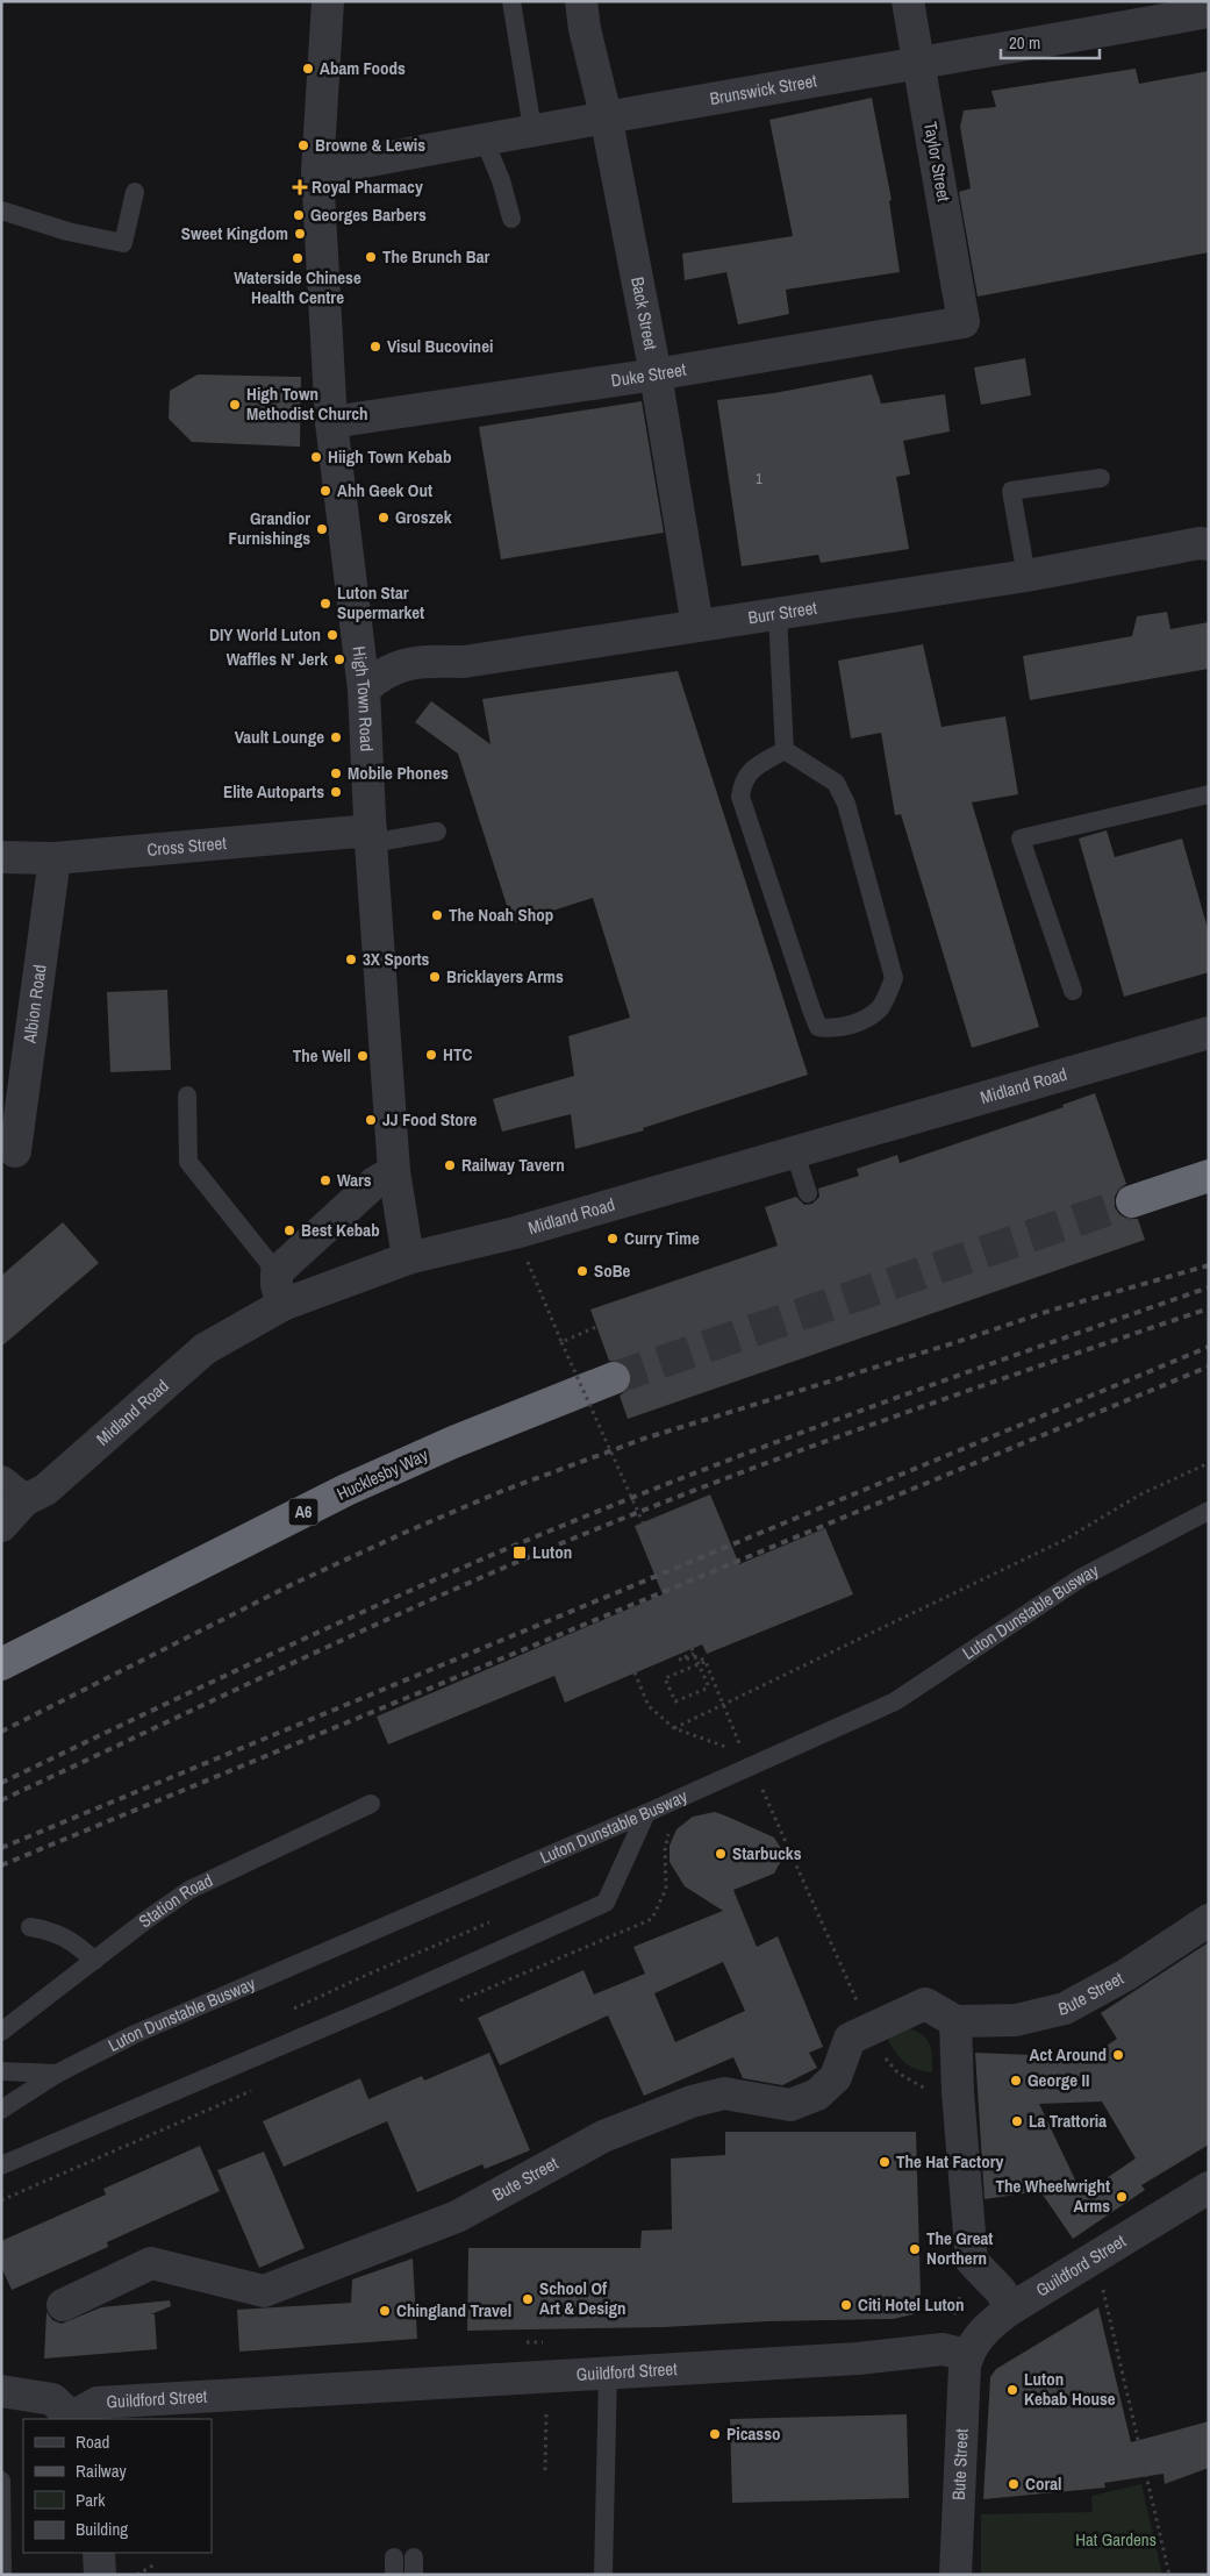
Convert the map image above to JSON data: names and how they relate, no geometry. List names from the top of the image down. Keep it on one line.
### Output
{"streets":{"highway":["Hucklesby Way","A6"],"street":["Brunswick Street","Taylor Street","Back Street","Duke Street","Burr Street","High Town Road","Cross Street","Albion Road","Midland Road","Bute Street","Guildford Street"],"lane":["Luton Dunstable Busway","Station Road"]},"crossings":[["Brunswick Street","Taylor Street"],["Brunswick Street","Back Street"],["Brunswick Street","High Town Road"],["Taylor Street","Duke Street"],["Back Street","Duke Street"],["Back Street","Burr Street"],["Duke Street","High Town Road"],["Burr Street","High Town Road"],["High Town Road","Cross Street"],["High Town Road","Midland Road"],["Cross Street","Albion Road"],["Bute Street","Guildford Street"]],"parks":["Hat Gardens"],"places":{"other":["Abam Foods","Browne & Lewis","Georges Barbers","Sweet Kingdom","The Brunch Bar","Waterside Chinese Health Centre","Visul Bucovinei","High Town Methodist Church","Hiigh Town Kebab","Ahh Geek Out","Groszek","Grandior Furnishings","Luton Star Supermarket","DIY World Luton","Waffles N' Jerk","Vault Lounge","Mobile Phones","Elite Autoparts","The Noah Shop","3X Sports","Bricklayers Arms","HTC","The Well","JJ Food Store","Railway Tavern","Wars","Best Kebab","Curry Time","SoBe","Starbucks","Act Around","George II","La Trattoria","The Hat Factory","The Wheelwright Arms","The Great Northern","School Of Art & Design","Citi Hotel Luton","Chingland Travel","Luton Kebab House","Picasso","Coral"],"health":["Royal Pharmacy"],"transit":["Luton"]},"house_numbers":["1"],"legend":["Road","Railway","Park","Building"],"scale_bar":"20 m"}
